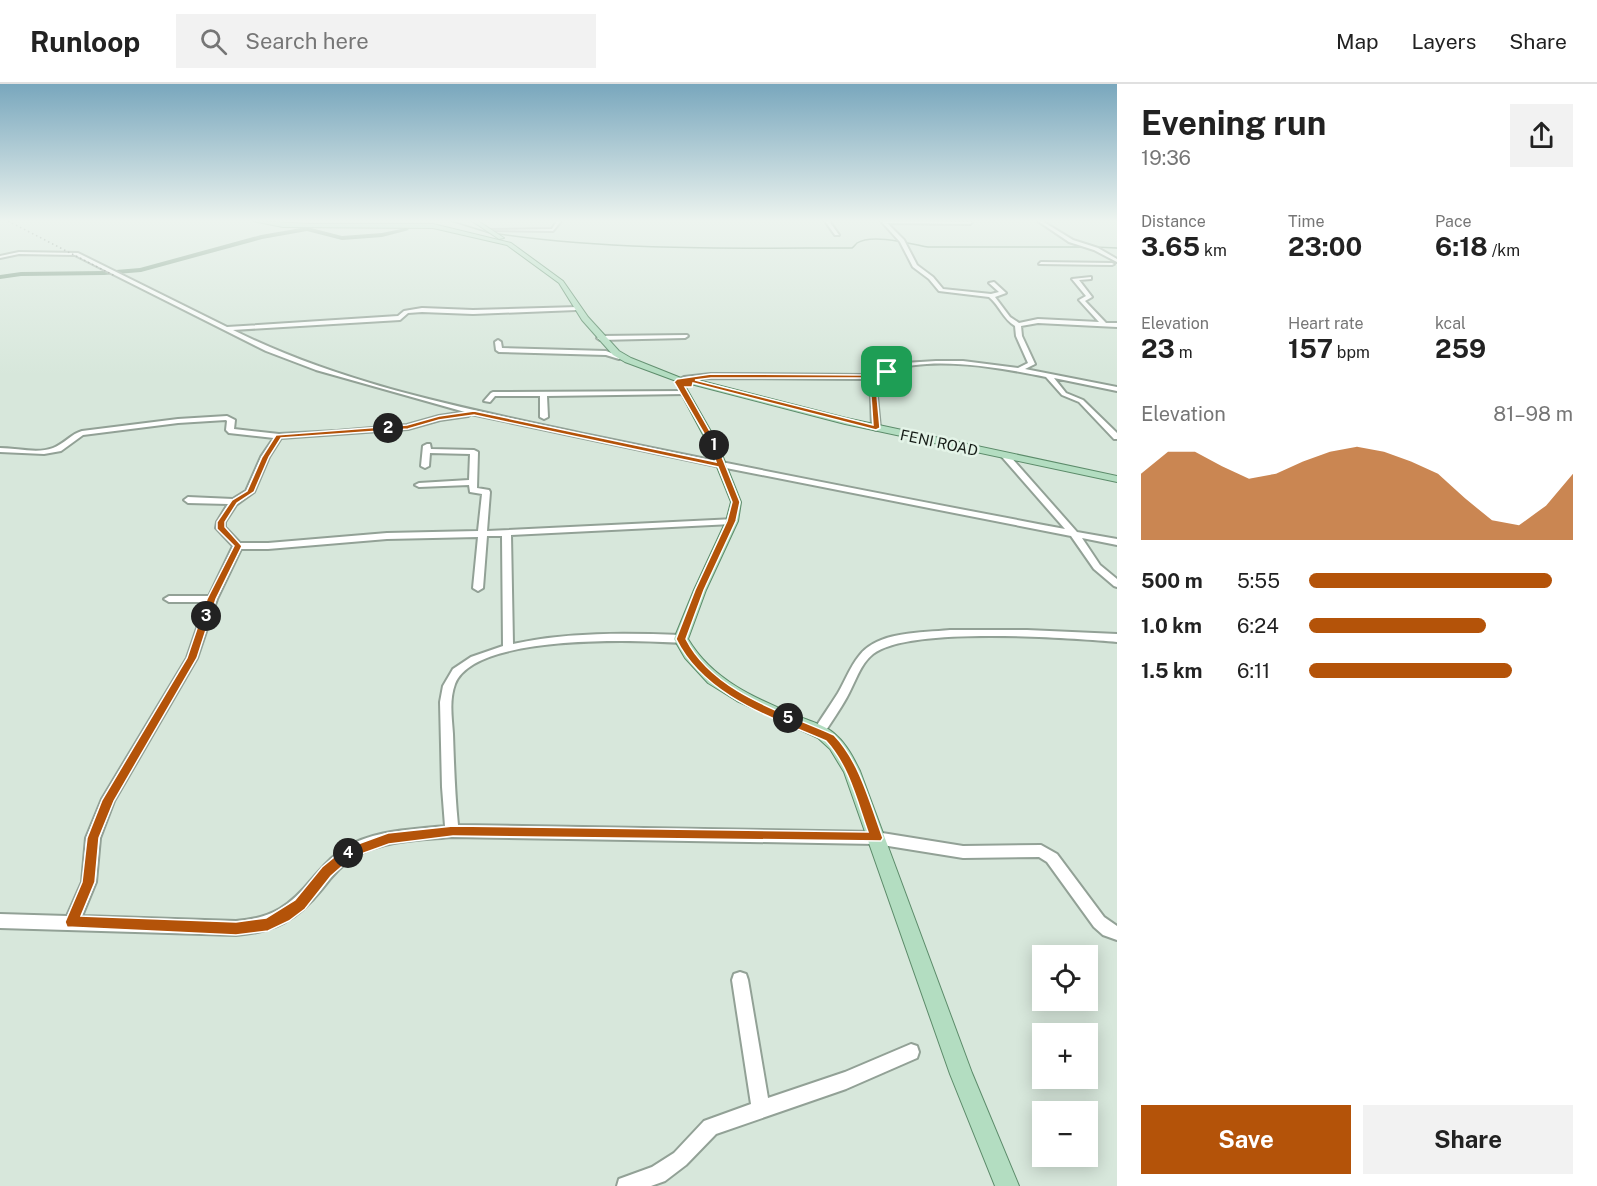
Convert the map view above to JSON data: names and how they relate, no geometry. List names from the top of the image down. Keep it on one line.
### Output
{"streets":{"main road":["FENI ROAD"]},"page":{"header":"Runloop","search":"Search here","nav":["Map","Layers","Share"],"heading":["Evening run","19:36"],"stats":[["Distance","3.65 km"],["Time","23:00"],["Pace","6:18 /km"],["Elevation","23 m"],["Heart rate","157 bpm"],["kcal","259"]],"chart":["Elevation","81–98 m"],"pins":["2","1","3","5","4"],"list":[{"name":"500 m","note":"5:55"},{"name":"1.0 km","note":"6:24"},{"name":"1.5 km","note":"6:11"}],"map_buttons":["+","−"],"buttons":["Save","Share"]}}
